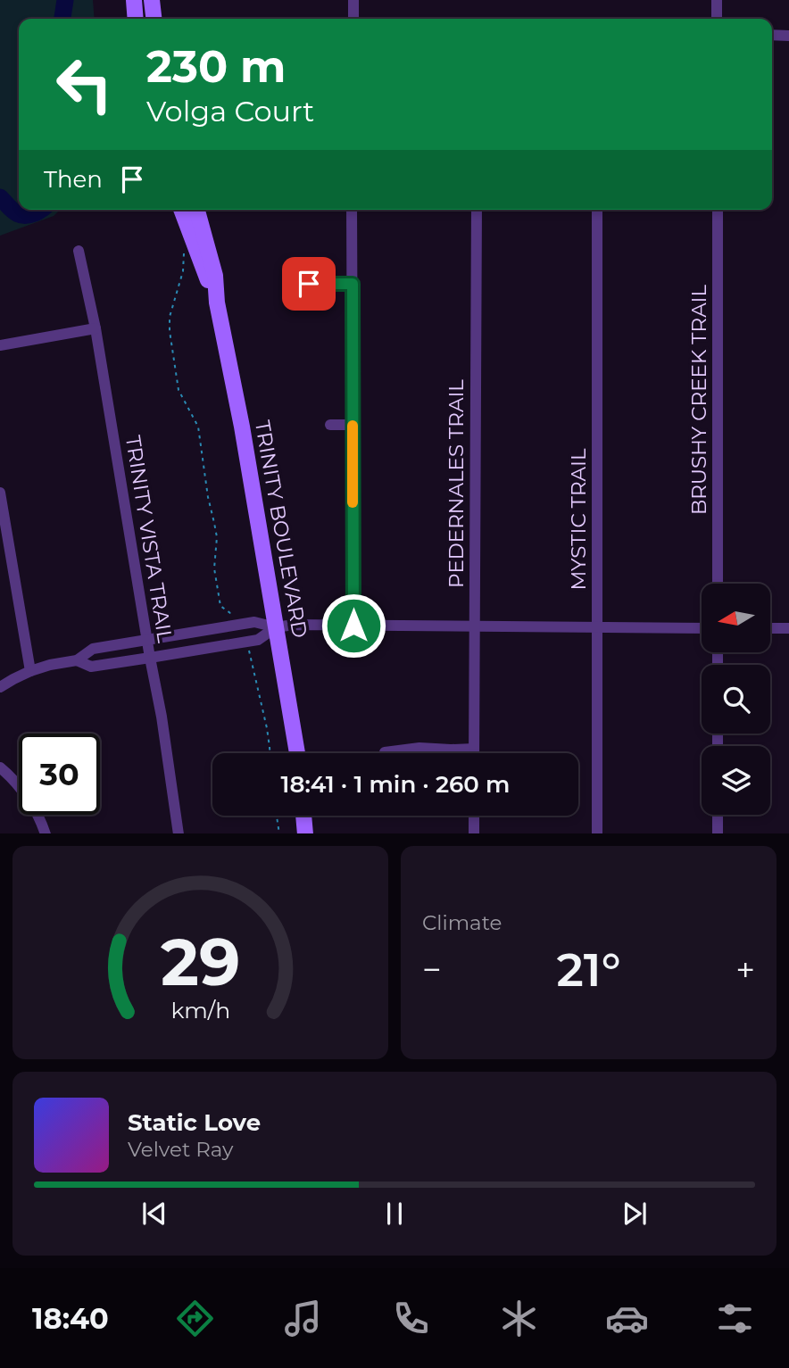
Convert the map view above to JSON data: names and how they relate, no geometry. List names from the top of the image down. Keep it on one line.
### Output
{"streets":{"main road":["TRINITY BOULEVARD"],"street":["BRUSHY CREEK TRAIL","PEDERNALES TRAIL","MYSTIC TRAIL","TRINITY VISTA TRAIL"]},"north":"left","page":{"turn":["230 m","Volga Court"],"then":"Then","limit":"30","trip":"18:41 · 1 min · 260 m","tile":"Climate","heat":["−","21°","+"],"song":["Static Love","Velvet Ray"],"tabs":"18:40","gauge":["29","km/h"]}}
